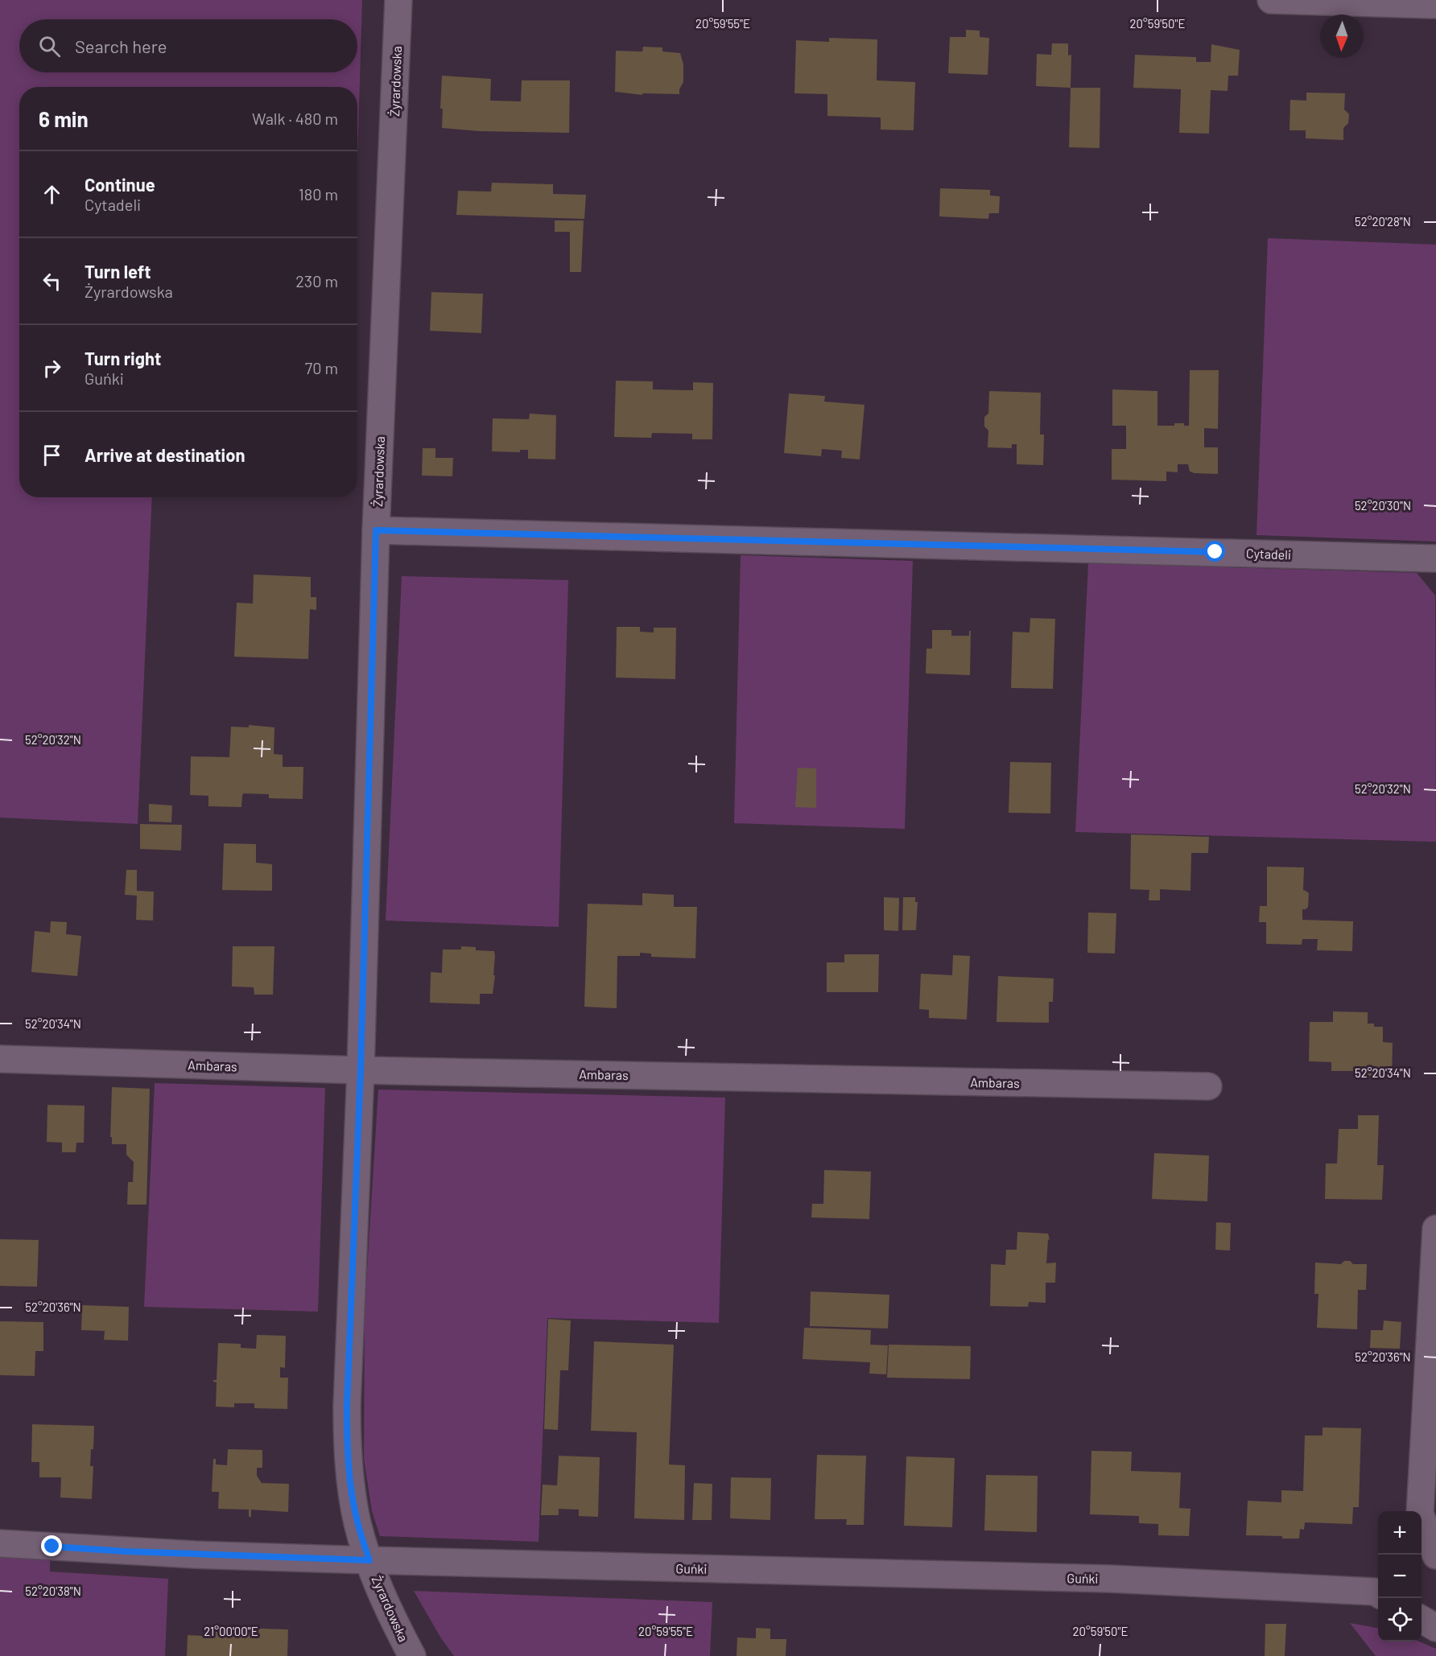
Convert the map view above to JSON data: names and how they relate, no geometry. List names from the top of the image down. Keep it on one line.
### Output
{"streets":{"street":["Żyrardowska","Cytadeli","Ambaras","Guńki"]},"crossings":[["Żyrardowska","Cytadeli"],["Żyrardowska","Ambaras"],["Żyrardowska","Guńki"]],"north":"bottom","page":{"search":"Search here","heading":["6 min","Walk · 480 m"],"list":[["Continue","Cytadeli","180 m"],["Turn left","Żyrardowska","230 m"],["Turn right","Guńki","70 m"],"Arrive at destination"],"map_buttons":["+","−"]},"coordinates":["20°59'55\"E","20°59'50\"E","52°20'28\"N","52°20'30\"N","52°20'32\"N","52°20'34\"N","52°20'36\"N","52°20'38\"N","21°00'00\"E"]}
